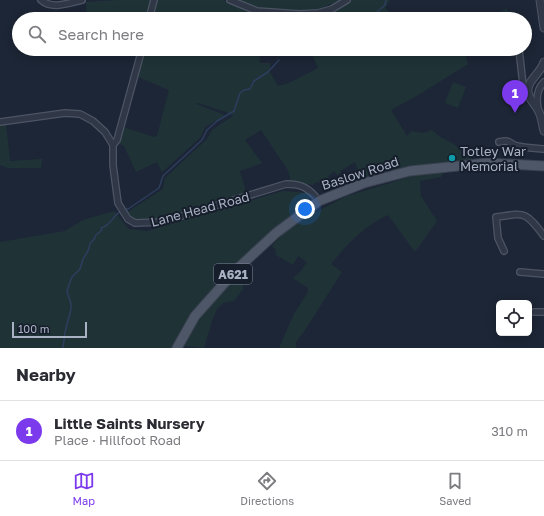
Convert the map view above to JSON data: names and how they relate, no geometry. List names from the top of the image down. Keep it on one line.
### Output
{"streets":{"main road":["Baslow Road","A621"],"street":["Lane Head Road"]},"crossings":[["Baslow Road","Lane Head Road"]],"places":["Totley War Memorial"],"scale_bar":"100 m","page":{"search":"Search here","pins":"1","scale":"100 m","heading":"Nearby","list":[{"mark":"1","name":"Little Saints Nursery","note":"Place · Hillfoot Road","value":"310 m"}],"nav":["Map","Directions","Saved"]}}
